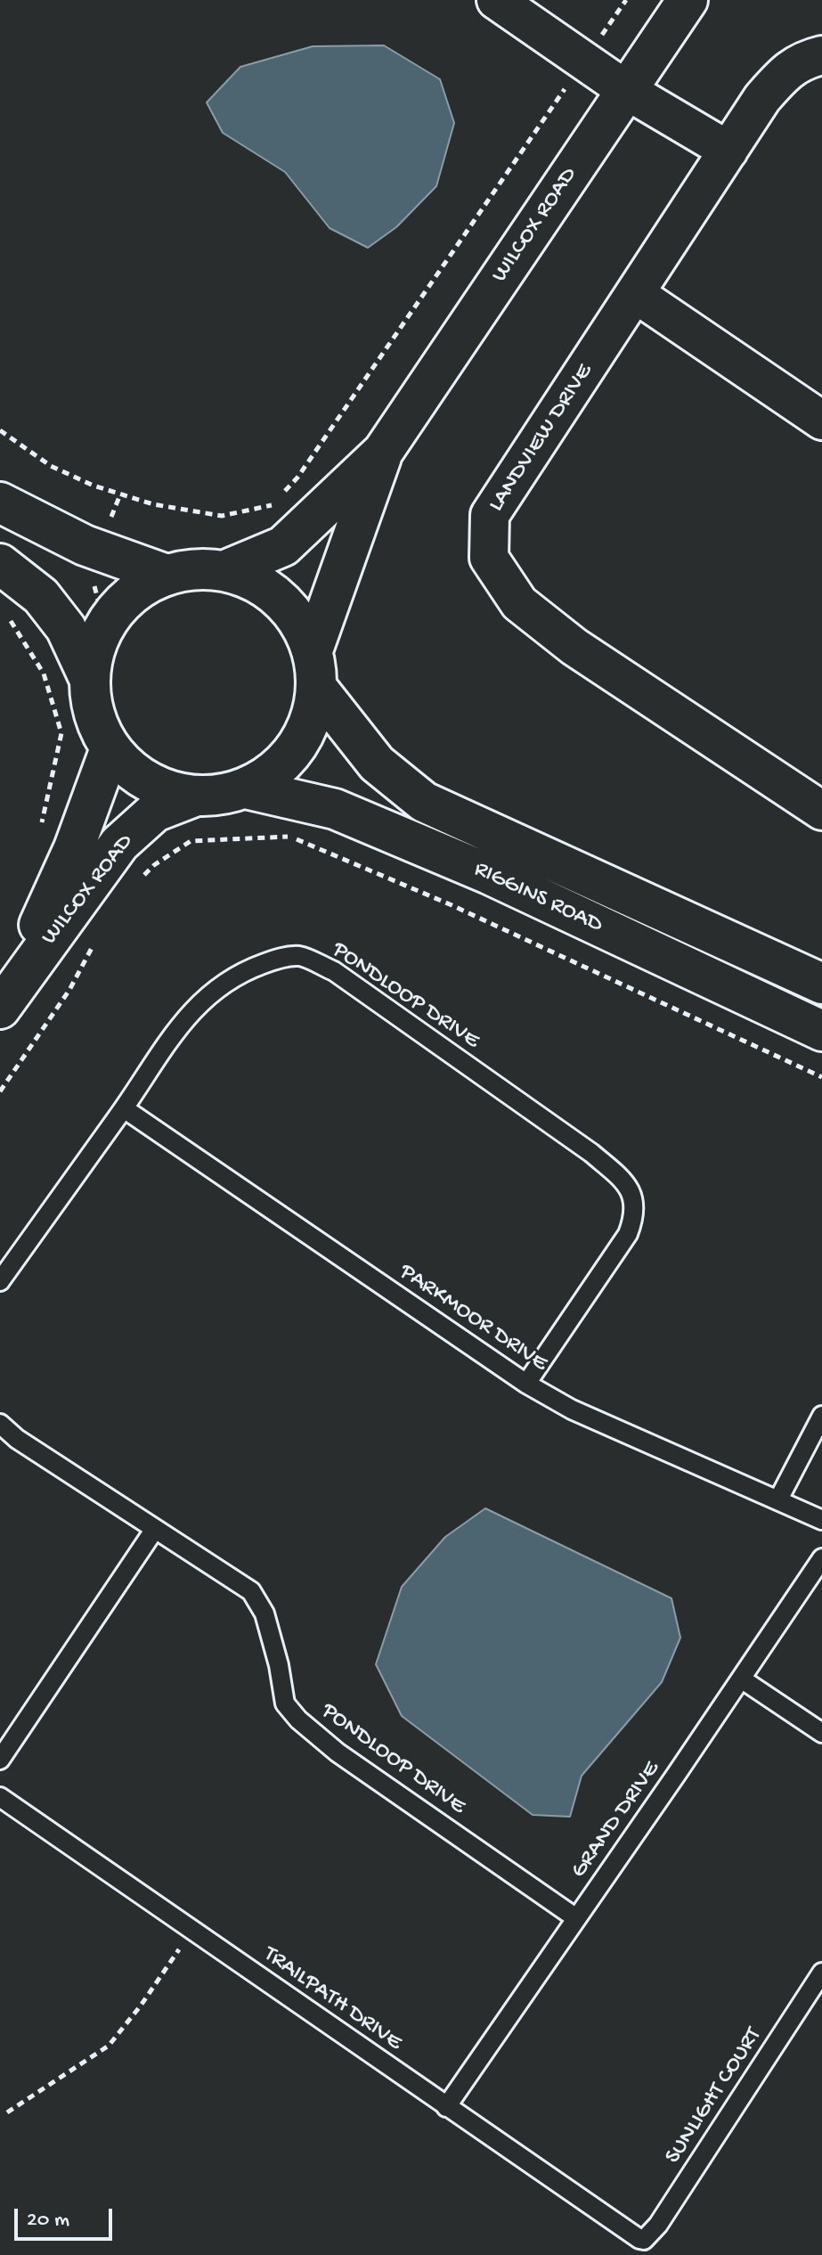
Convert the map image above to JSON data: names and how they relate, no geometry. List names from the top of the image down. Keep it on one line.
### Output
{"streets":{"main road":["WILCOX ROAD","RIGGINS ROAD"],"street":["LANDVIEW DRIVE"],"lane":["PONDLOOP DRIVE","PARKMOOR DRIVE","GRAND DRIVE","TRAILPATH DRIVE","SUNLIGHT COURT"]},"crossings":[["WILCOX ROAD","RIGGINS ROAD"],["PONDLOOP DRIVE","PARKMOOR DRIVE"],["PONDLOOP DRIVE","GRAND DRIVE"],["GRAND DRIVE","TRAILPATH DRIVE"],["TRAILPATH DRIVE","SUNLIGHT COURT"]],"scale_bar":"20 m"}
